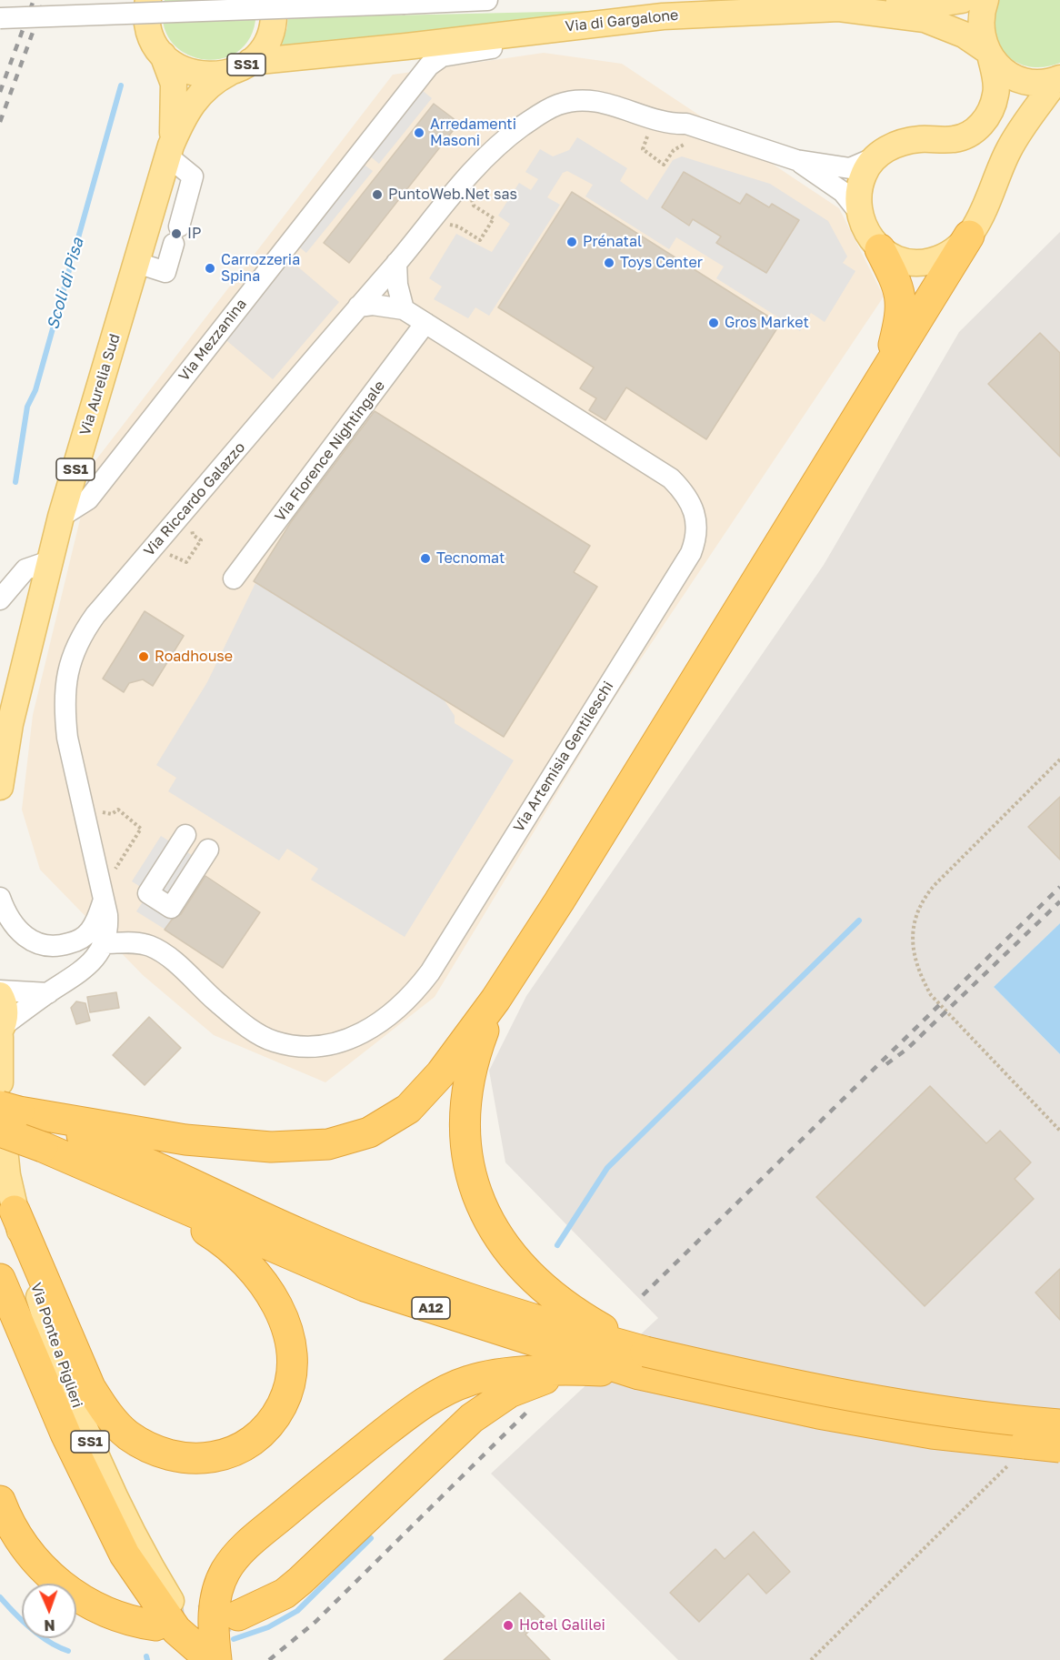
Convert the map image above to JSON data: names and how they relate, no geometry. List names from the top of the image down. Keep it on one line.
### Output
{"streets":{"highway":["A12"],"main road":["Via di Gargalone","SS1","Via Aurelia Sud","Via Ponte a Piglieri"],"street":["Via Mezzanina","Via Florence Nightingale","Via Riccardo Galazzo","Via Artemisia Gentileschi"]},"crossings":[["Via di Gargalone","SS1"],["Via di Gargalone","Via Mezzanina"],["Via di Gargalone","Via Aurelia Sud"],["SS1","Via Aurelia Sud"],["Via Mezzanina","Via Aurelia Sud"],["Via Florence Nightingale","Via Artemisia Gentileschi"],["Via Riccardo Galazzo","Via Artemisia Gentileschi"]],"water":["Scoli di Pisa"],"places":["Arredamenti Masoni","PuntoWeb.Net sas","IP","Prénatal","Toys Center","Carrozzeria Spina","Gros Market","Tecnomat","Roadhouse","Hotel Galilei"],"north":"bottom"}
